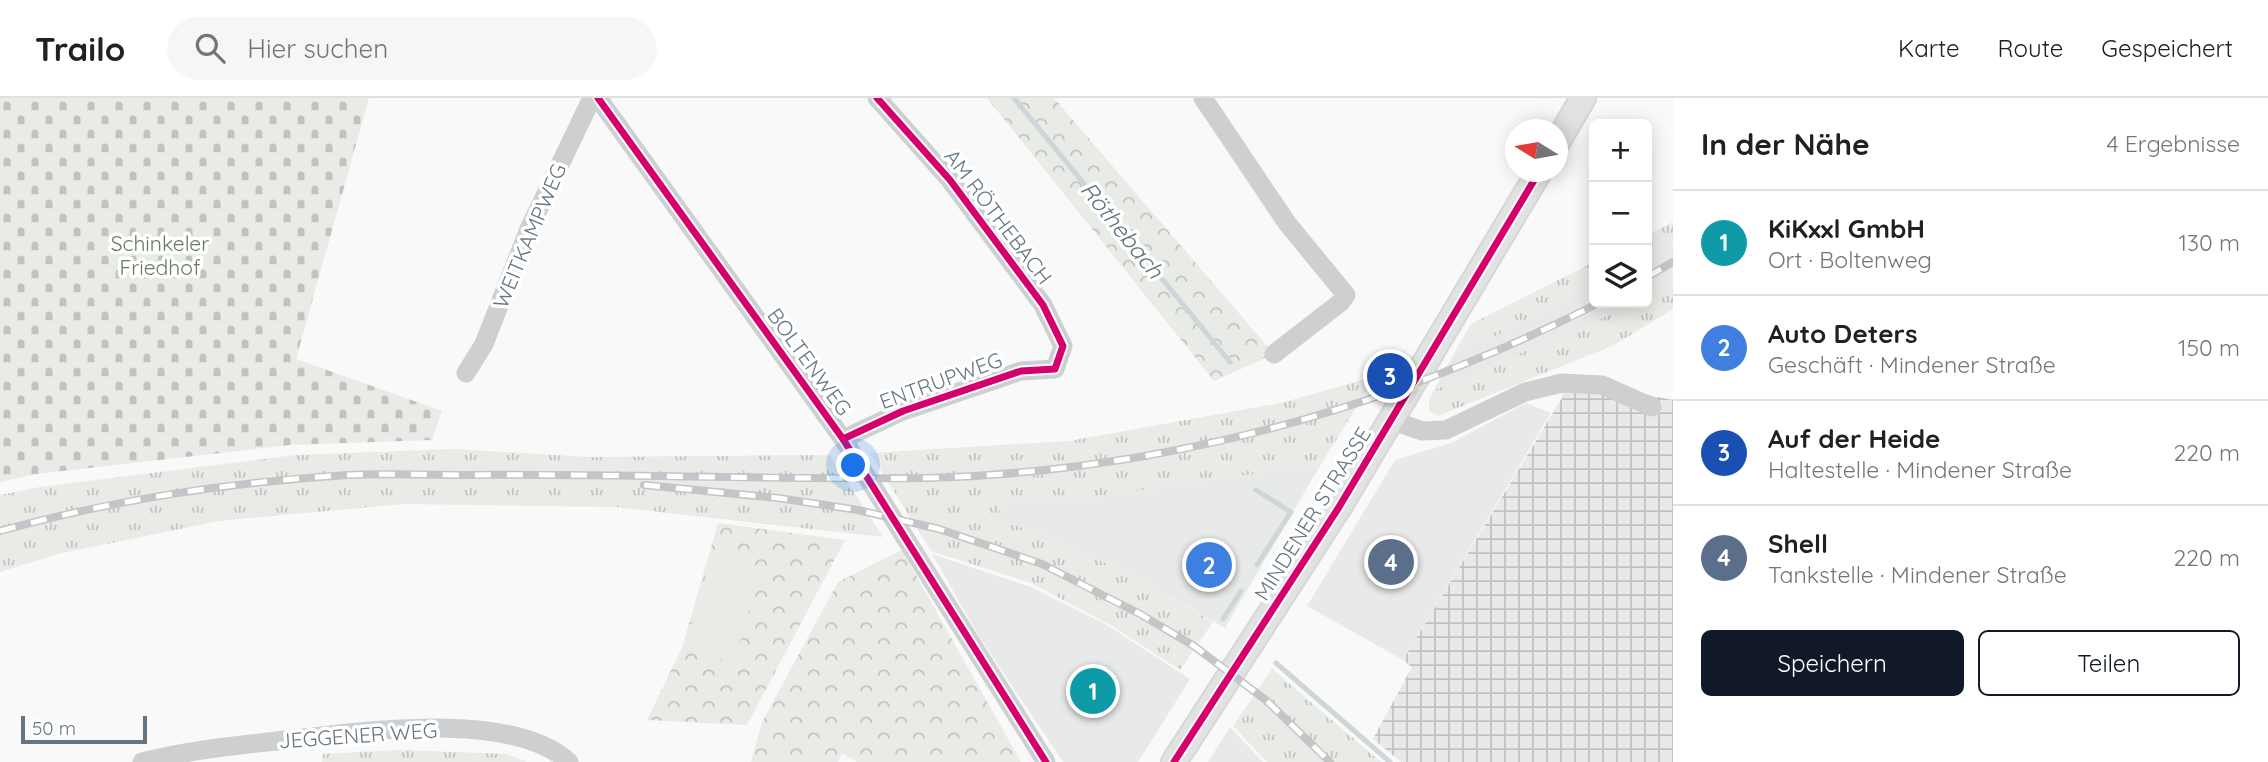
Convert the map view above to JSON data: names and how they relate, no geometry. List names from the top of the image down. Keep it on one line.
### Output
{"streets":{"main road":["MINDENER STRASSE"],"street":["AM RÖTHEBACH","WEITKAMPWEG","BOLTENWEG","ENTRUPWEG","JEGGENER WEG"]},"crossings":[["AM RÖTHEBACH","ENTRUPWEG"],["BOLTENWEG","ENTRUPWEG"]],"water":["Röthebach"],"parks":["Schinkeler Friedhof"],"scale_bar":"50 m","north":"left","page":{"header":"Trailo","search":"Hier suchen","nav":["Karte","Route","Gespeichert"],"heading":["In der Nähe","4 Ergebnisse"],"map_buttons":["+","−"],"list":[{"mark":"1","name":"KiKxxl GmbH","note":"Ort · Boltenweg","value":"130 m"},{"mark":"2","name":"Auto Deters","note":"Geschäft · Mindener Straße","value":"150 m"},{"mark":"3","name":"Auf der Heide","note":"Haltestelle · Mindener Straße","value":"220 m"},{"mark":"4","name":"Shell","note":"Tankstelle · Mindener Straße","value":"220 m"}],"pins":["3","4","2","1"],"buttons":["Speichern","Teilen"],"scale":"50 m"}}
